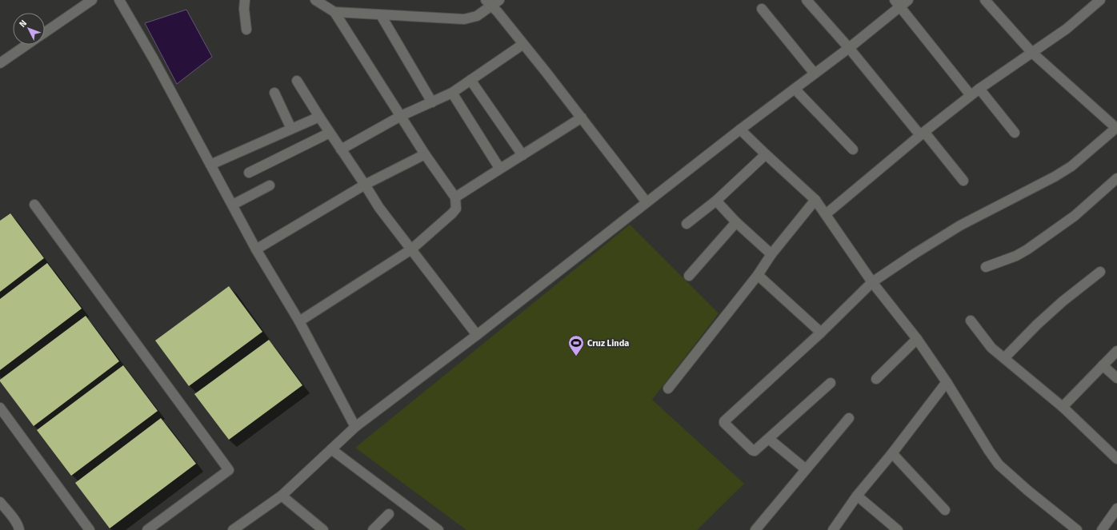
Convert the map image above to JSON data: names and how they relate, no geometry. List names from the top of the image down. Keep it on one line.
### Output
{"places":{"sports":["Cruz Linda"]},"north":"top left"}
